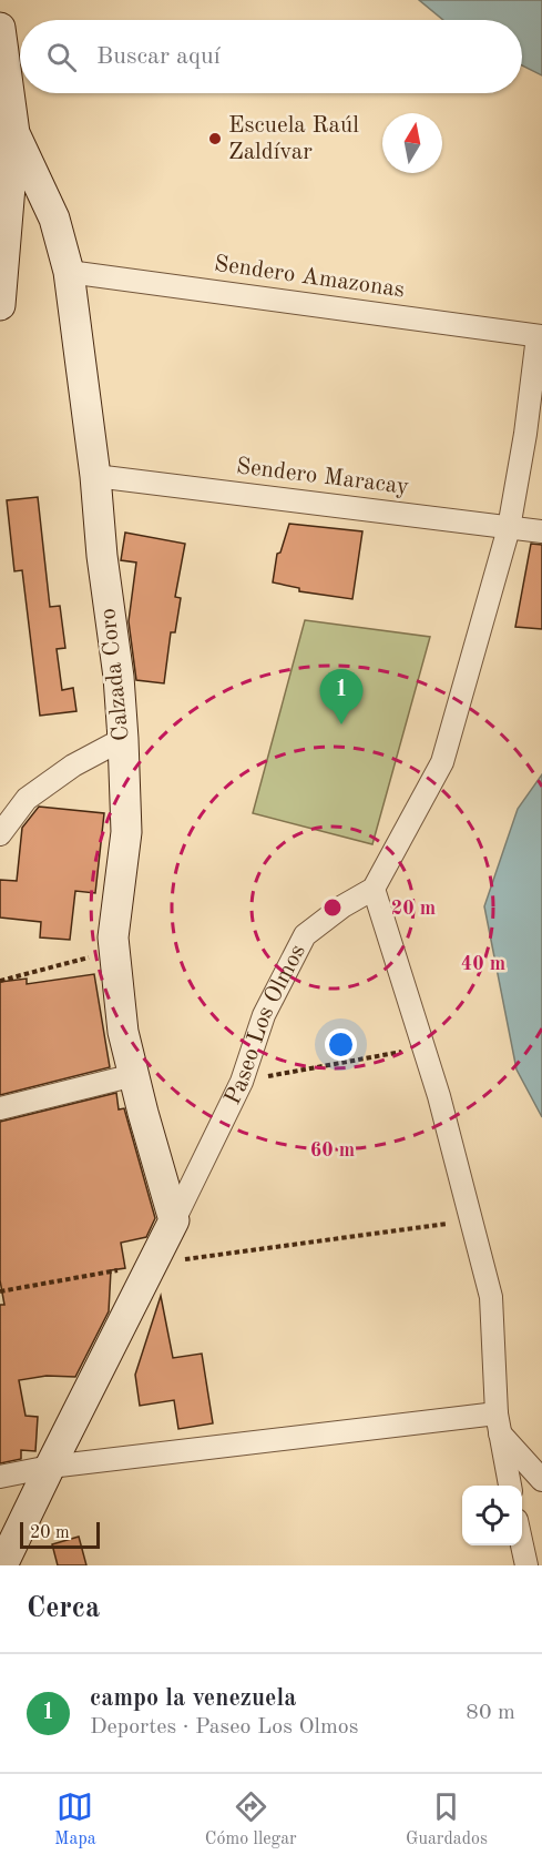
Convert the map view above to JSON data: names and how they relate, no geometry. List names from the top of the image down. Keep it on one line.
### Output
{"streets":{"street":["Sendero Amazonas","Sendero Maracay","Calzada Coro","Paseo Los Olmos"]},"crossings":[["Sendero Amazonas","Calzada Coro"],["Sendero Maracay","Calzada Coro"],["Calzada Coro","Paseo Los Olmos"]],"places":["Escuela Raúl Zaldívar"],"scale_bar":"20 m","north":"top","page":{"search":"Buscar aquí","pins":"1","scale":"20 m","heading":"Cerca","list":[{"mark":"1","name":"campo la venezuela","note":"Deportes · Paseo Los Olmos","value":"80 m"}],"nav":["Mapa","Cómo llegar","Guardados"]},"rings":["20 m","40 m","60 m"]}
